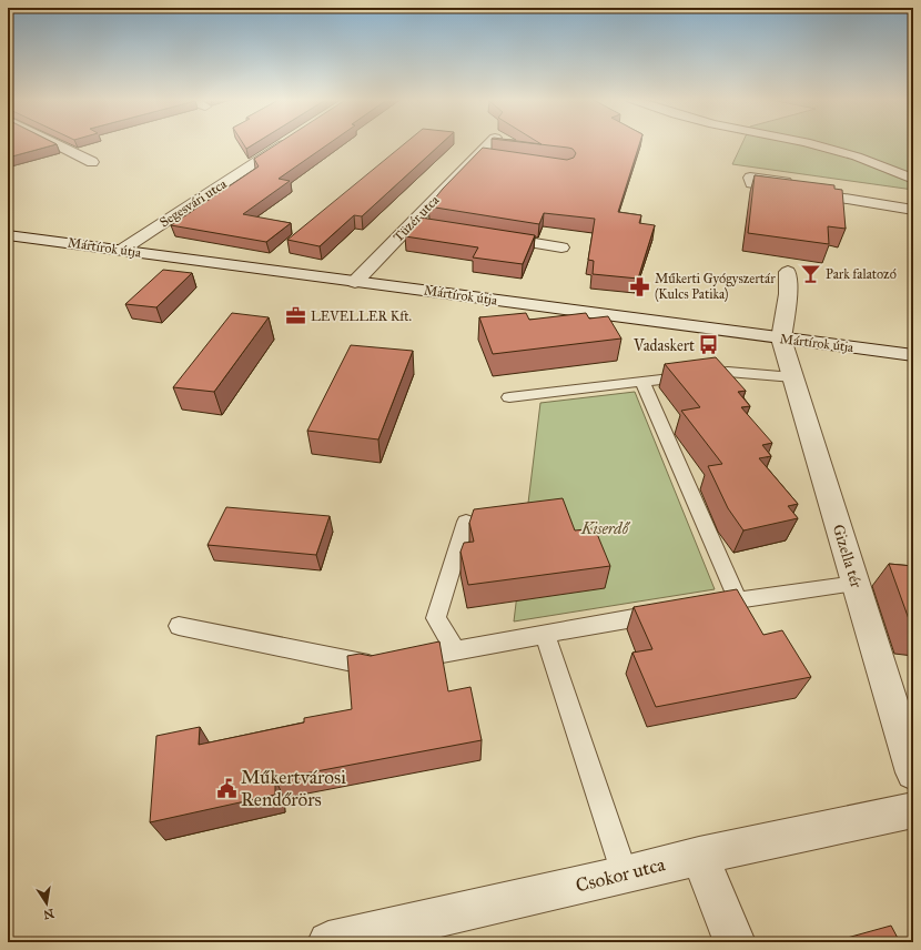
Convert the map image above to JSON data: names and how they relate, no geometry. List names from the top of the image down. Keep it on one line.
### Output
{"streets":{"street":["Segesvári utca","Tüzér utca","Mártírok útja","Gizella tér","Csokor utca"]},"crossings":[["Segesvári utca","Mártírok útja"],["Tüzér utca","Mártírok útja"],["Mártírok útja","Gizella tér"]],"parks":["Kiserdő"],"places":{"bar":["Park falatozó"],"pharmacy":["Műkerti Gyógyszertár (Kulcs Patika)"],"office":["LEVELLER Kft."],"bus stop":["Vadaskert"],"public building":["Műkertvárosi Rendőrörs"]},"north":"bottom"}
